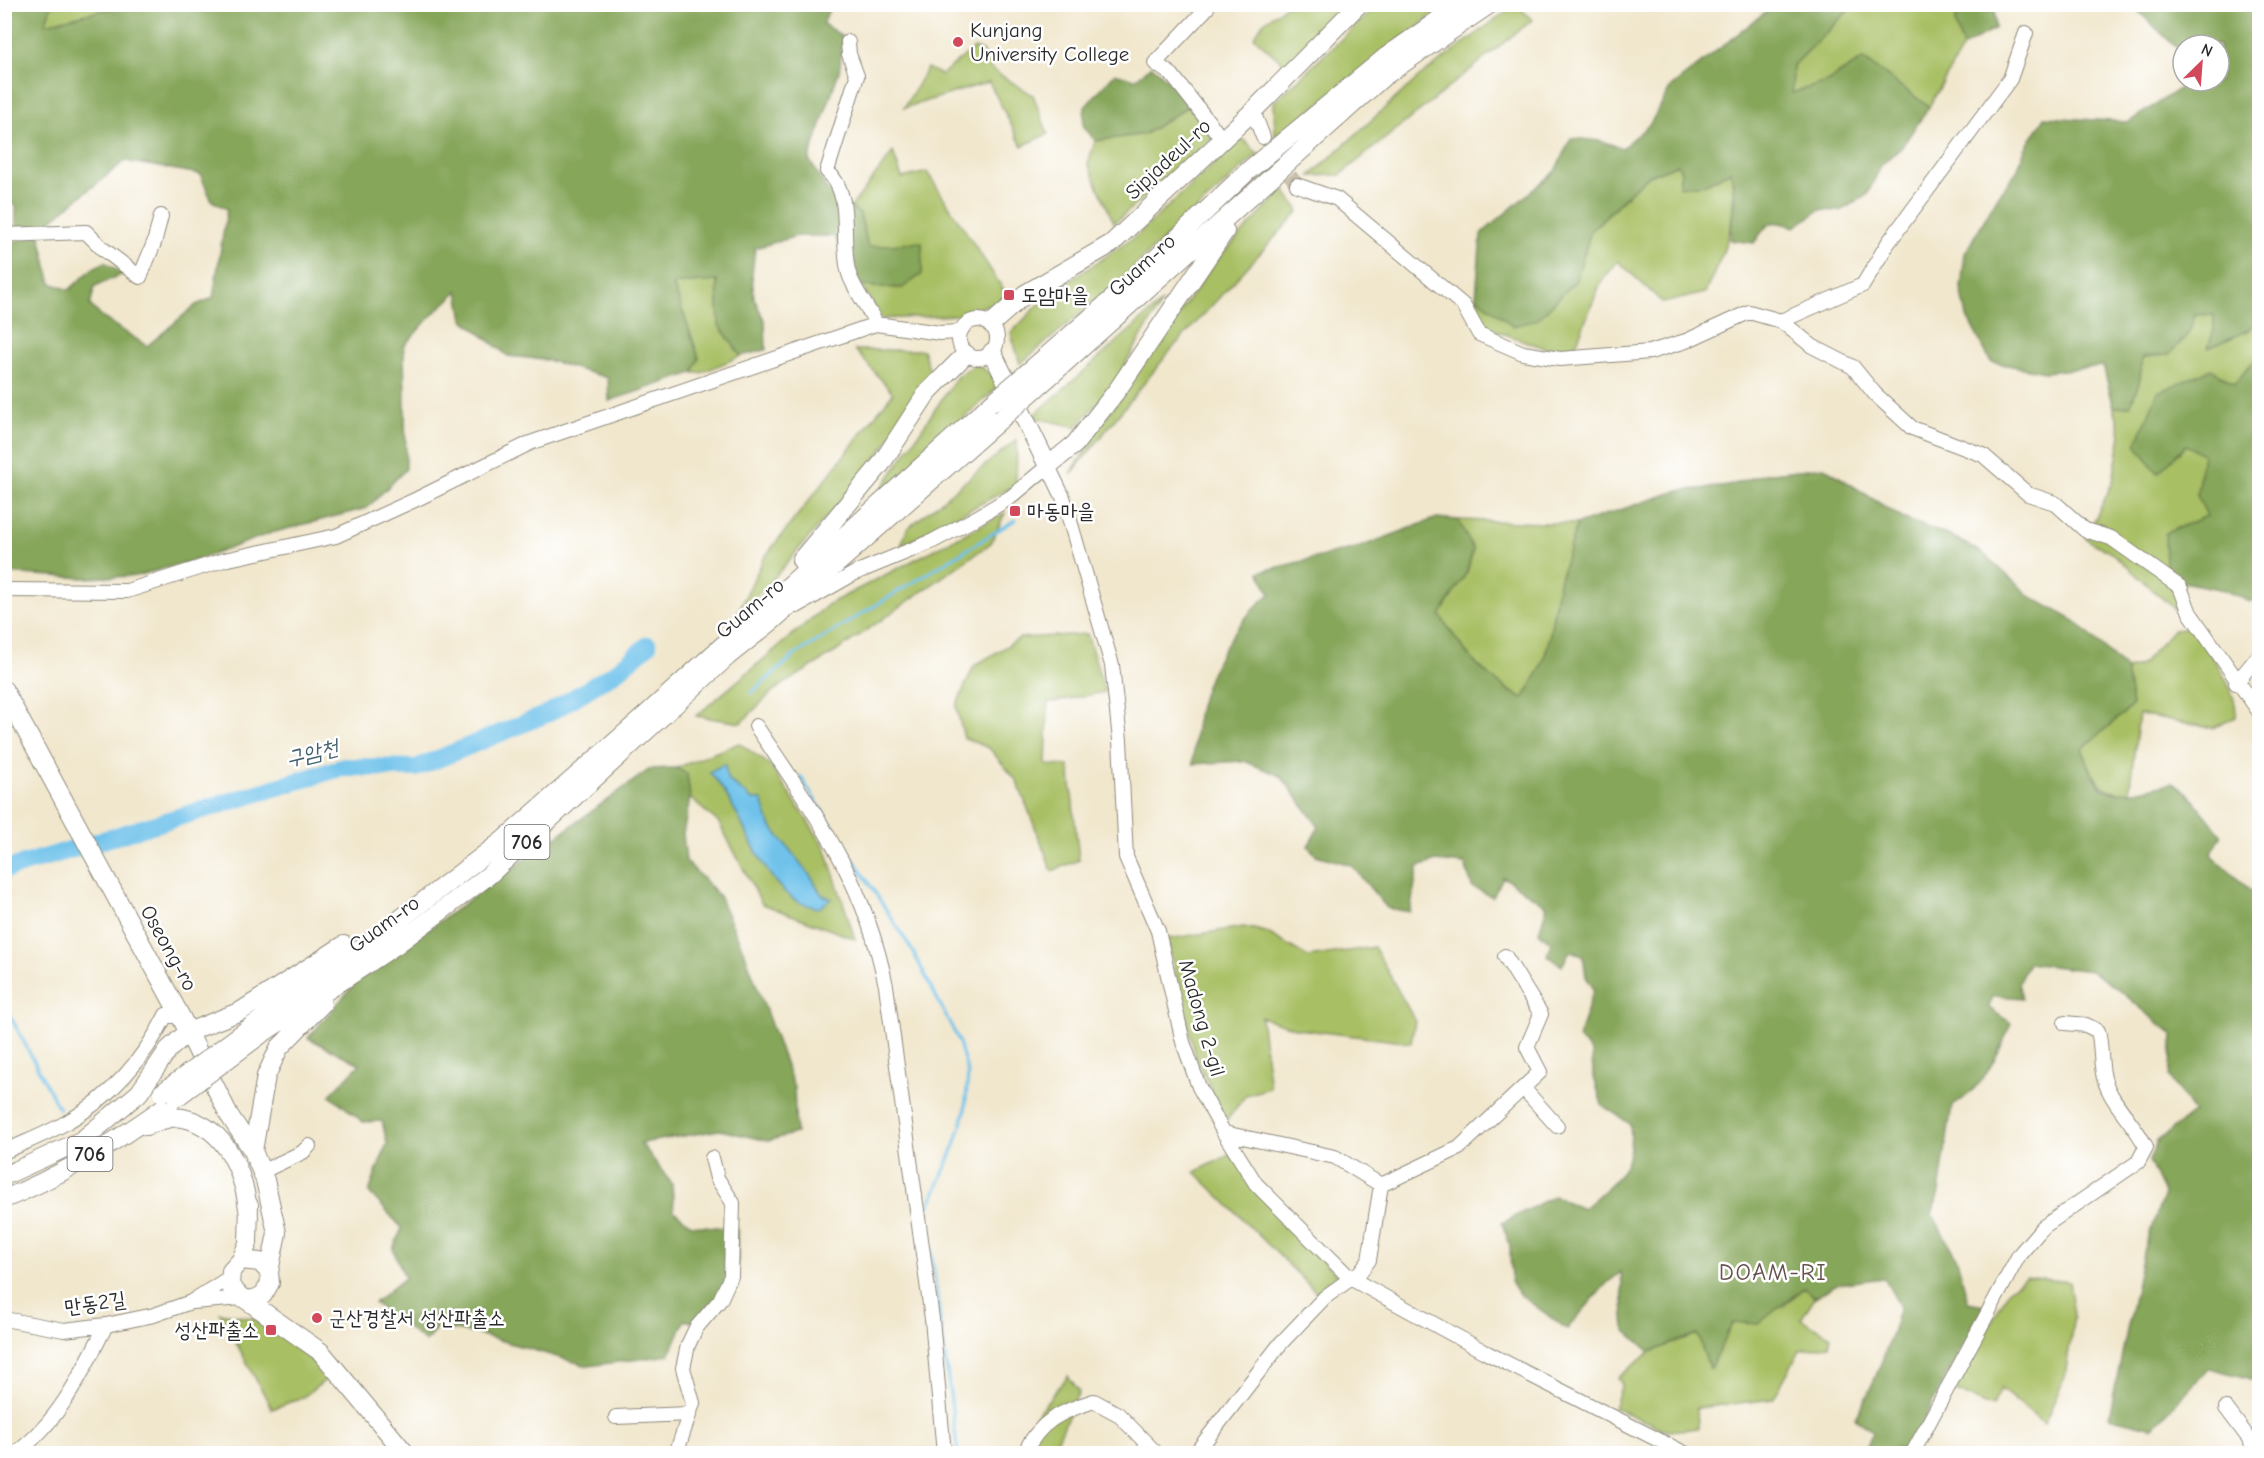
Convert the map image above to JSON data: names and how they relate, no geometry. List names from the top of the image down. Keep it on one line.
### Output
{"streets":{"main road":["Sipjadeul-ro","Guam-ro","706","Oseong-ro"],"street":["Madong 2-gil","만동2길"]},"crossings":[["Sipjadeul-ro","706"],["Guam-ro","706"],["706","Madong 2-gil"]],"districts":["DOAM-RI"],"water":["구암천"],"places":{"other":["Kunjang University College","군산경찰서 성산파출소"],"transit":["도암마을","마동마을","성산파출소"]},"north":"top right"}
